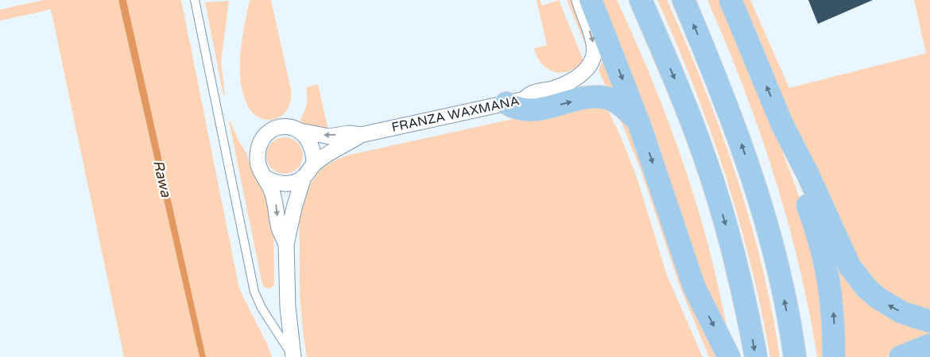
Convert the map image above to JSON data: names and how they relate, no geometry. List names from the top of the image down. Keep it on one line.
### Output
{"streets":{"street":["FRANZA WAXMANA"]},"water":["Rawa"]}
